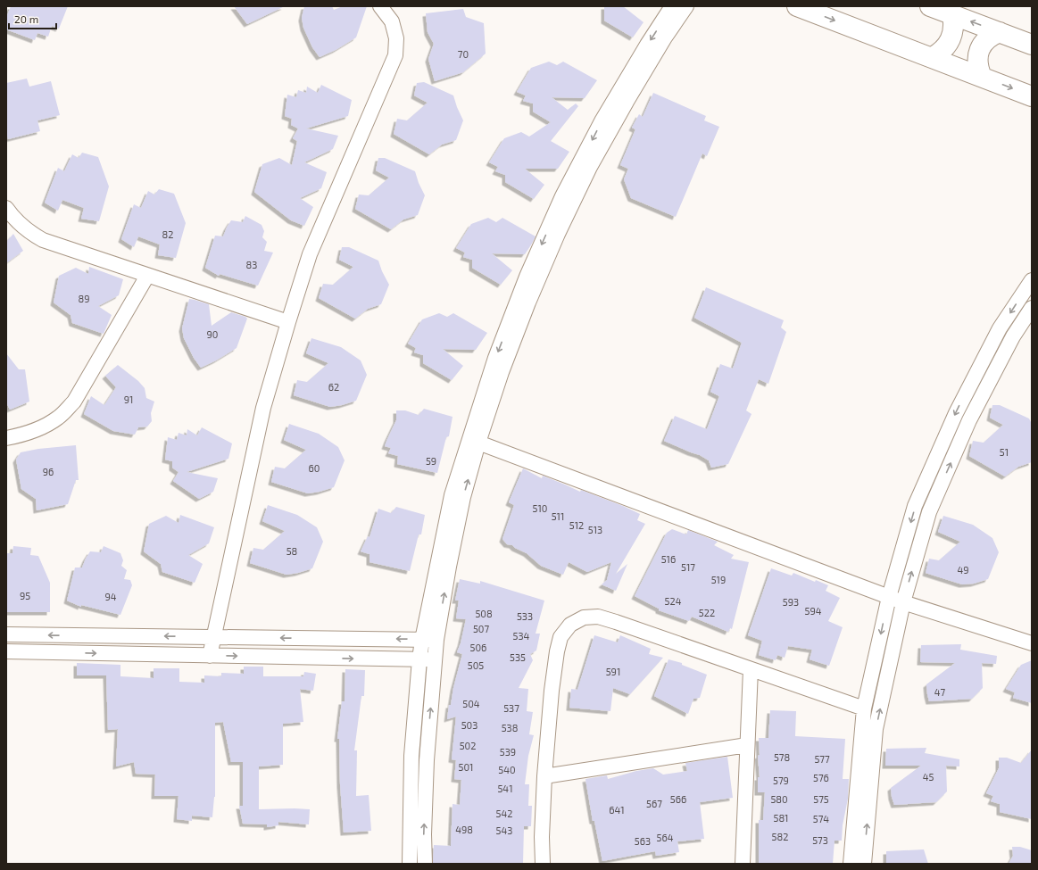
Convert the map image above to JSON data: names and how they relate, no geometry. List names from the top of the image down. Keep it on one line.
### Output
{"house_numbers":["70","82","83","89","90","62","91","51","59","60","96","510","511","512","513","58","516","517","49","519","95","94","524","593","594","522","508","533","507","534","506","535","505","591","47","504","537","503","538","502","539","578","577","501","540","45","576","579","541","566","580","575","567","641","542","581","574","498","543","582","564","573","563"],"scale_bar":"20 m"}
